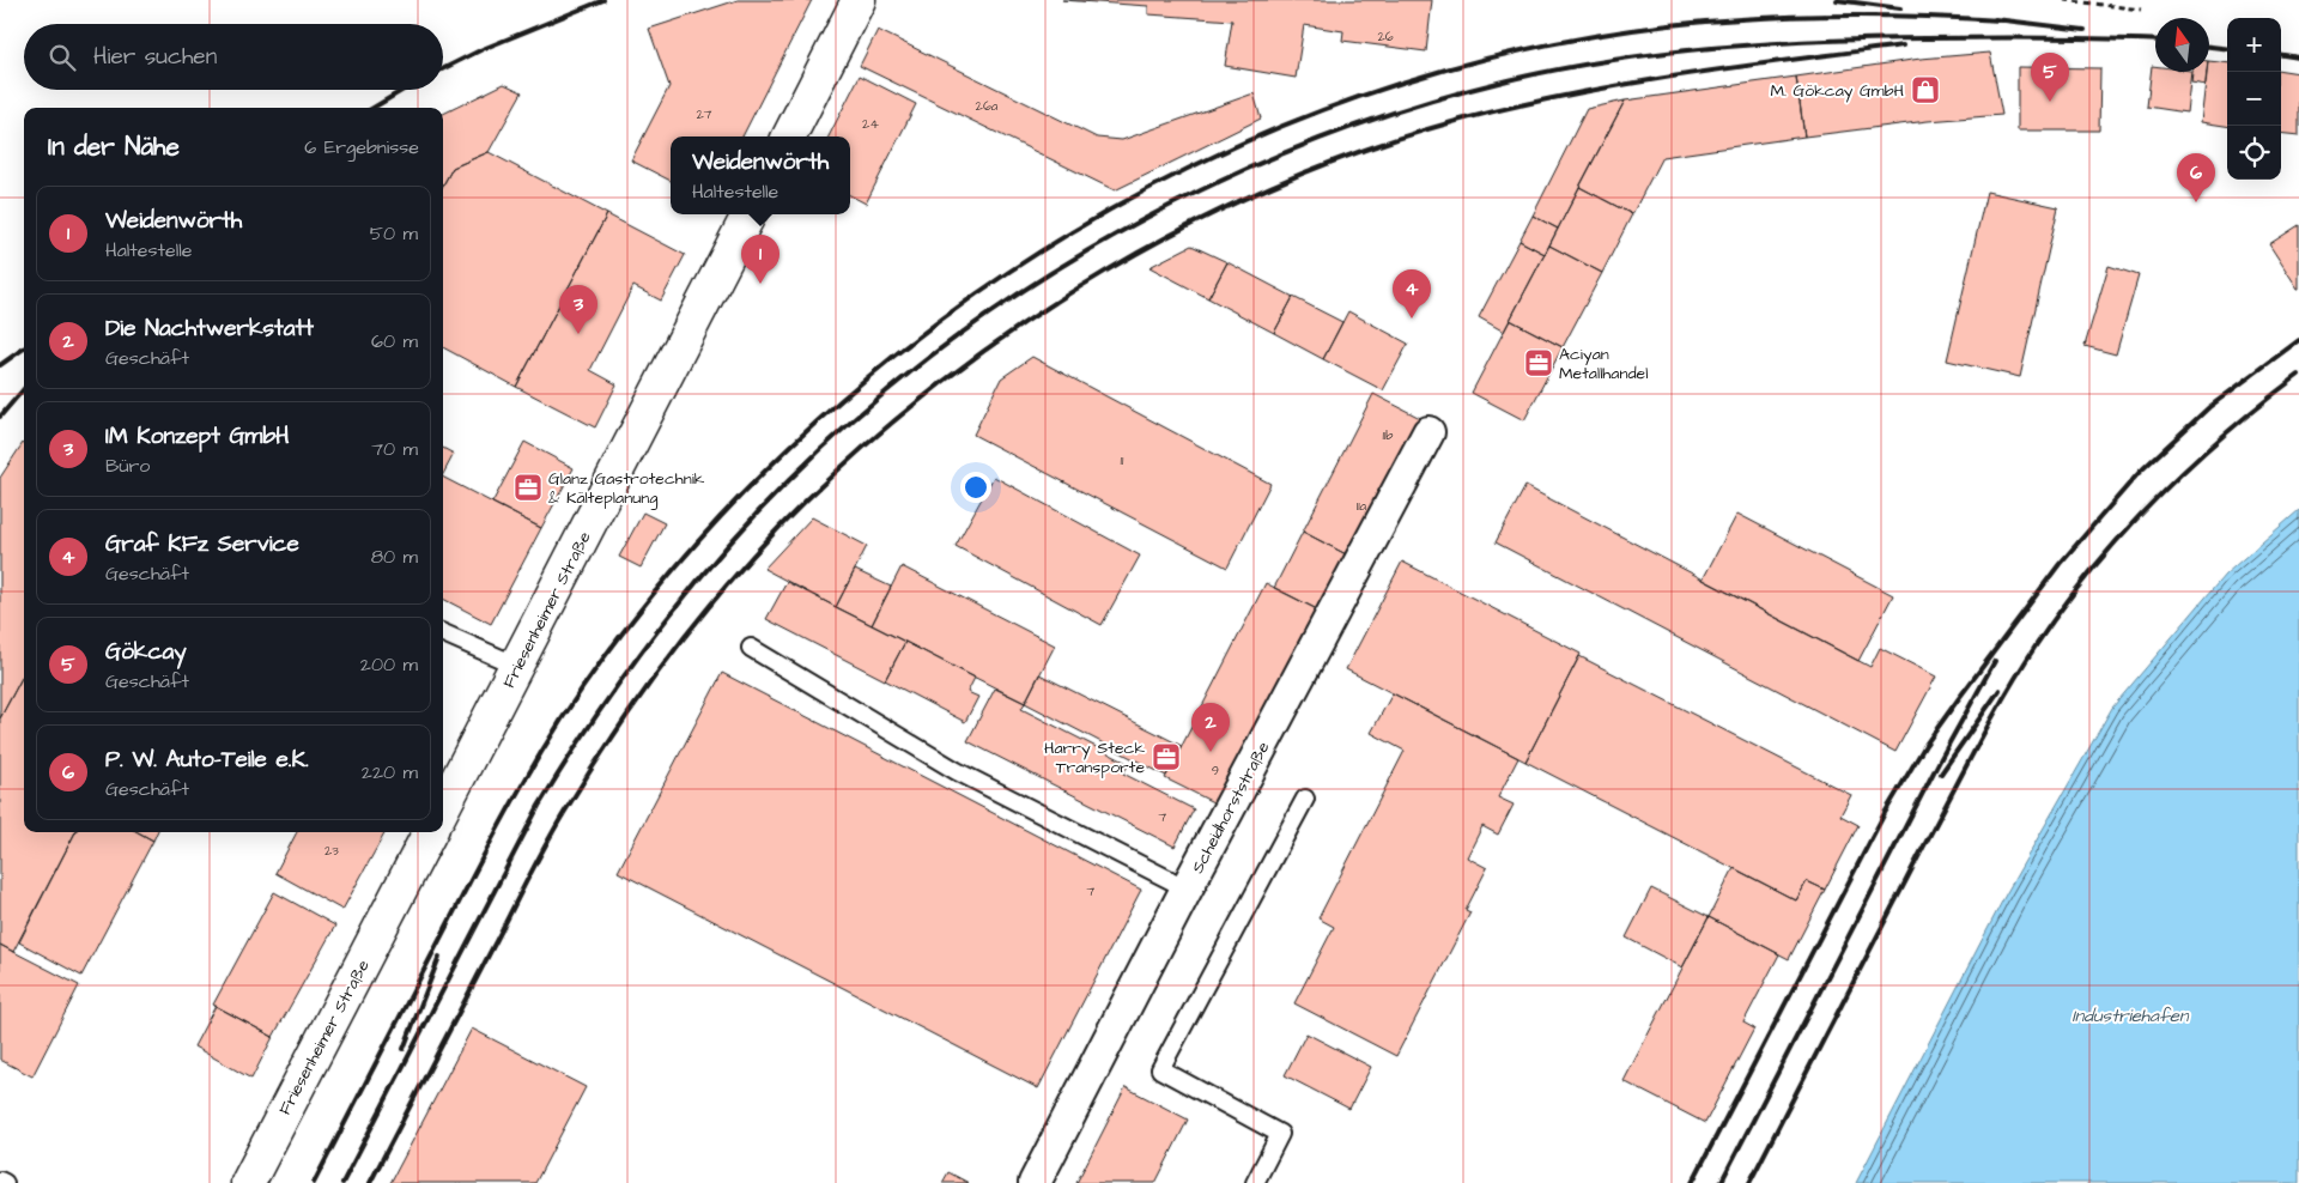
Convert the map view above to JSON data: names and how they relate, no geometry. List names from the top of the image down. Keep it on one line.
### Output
{"streets":{"street":["Friesenheimer Straße","Scheidhorststraße"]},"water":["Industriehafen"],"places":{"shop":["M. Gökcay GmbH"],"office":["Aciyan Metallhandel","Glanz Gastrotechnik & Kälteplanung","Harry Steck Transporte"]},"house_numbers":["26","26a","27","24","11b","11","11a","9","7","23","7"],"north":"top","page":{"map_buttons":["+","−"],"search":"Hier suchen","pins":["5","6","1","4","3","2"],"heading":["In der Nähe","6 Ergebnisse"],"popup":["Weidenwörth","Haltestelle"],"list":[{"mark":"1","name":"Weidenwörth","note":"Haltestelle","value":"50 m"},{"mark":"2","name":"Die Nachtwerkstatt","note":"Geschäft","value":"60 m"},{"mark":"3","name":"IM Konzept GmbH","note":"Büro","value":"70 m"},{"mark":"4","name":"Graf KFz Service","note":"Geschäft","value":"80 m"},{"mark":"5","name":"Gökcay","note":"Geschäft","value":"200 m"},{"mark":"6","name":"P. W. Auto-Teile e.K.","note":"Geschäft","value":"220 m"}]}}
